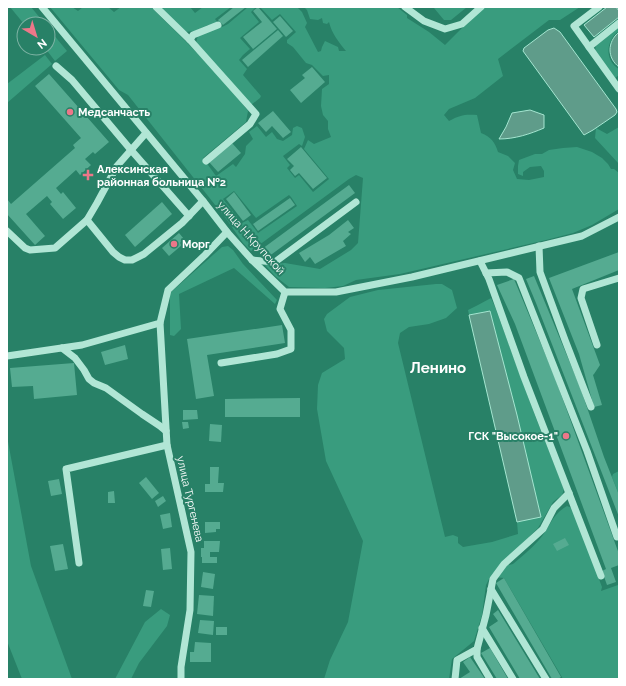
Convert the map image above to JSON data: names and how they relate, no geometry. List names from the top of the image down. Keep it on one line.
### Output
{"streets":{"street":["улица Н.Крупской","улица Тургенева"]},"crossings":[["улица Н.Крупской","улица Тургенева"]],"districts":["Ленино"],"places":{"other":["Медсанчасть","Морг","ГСК \"Высокое-1\""],"health":["Алексинская районная больница №2"]},"north":"bottom right"}
